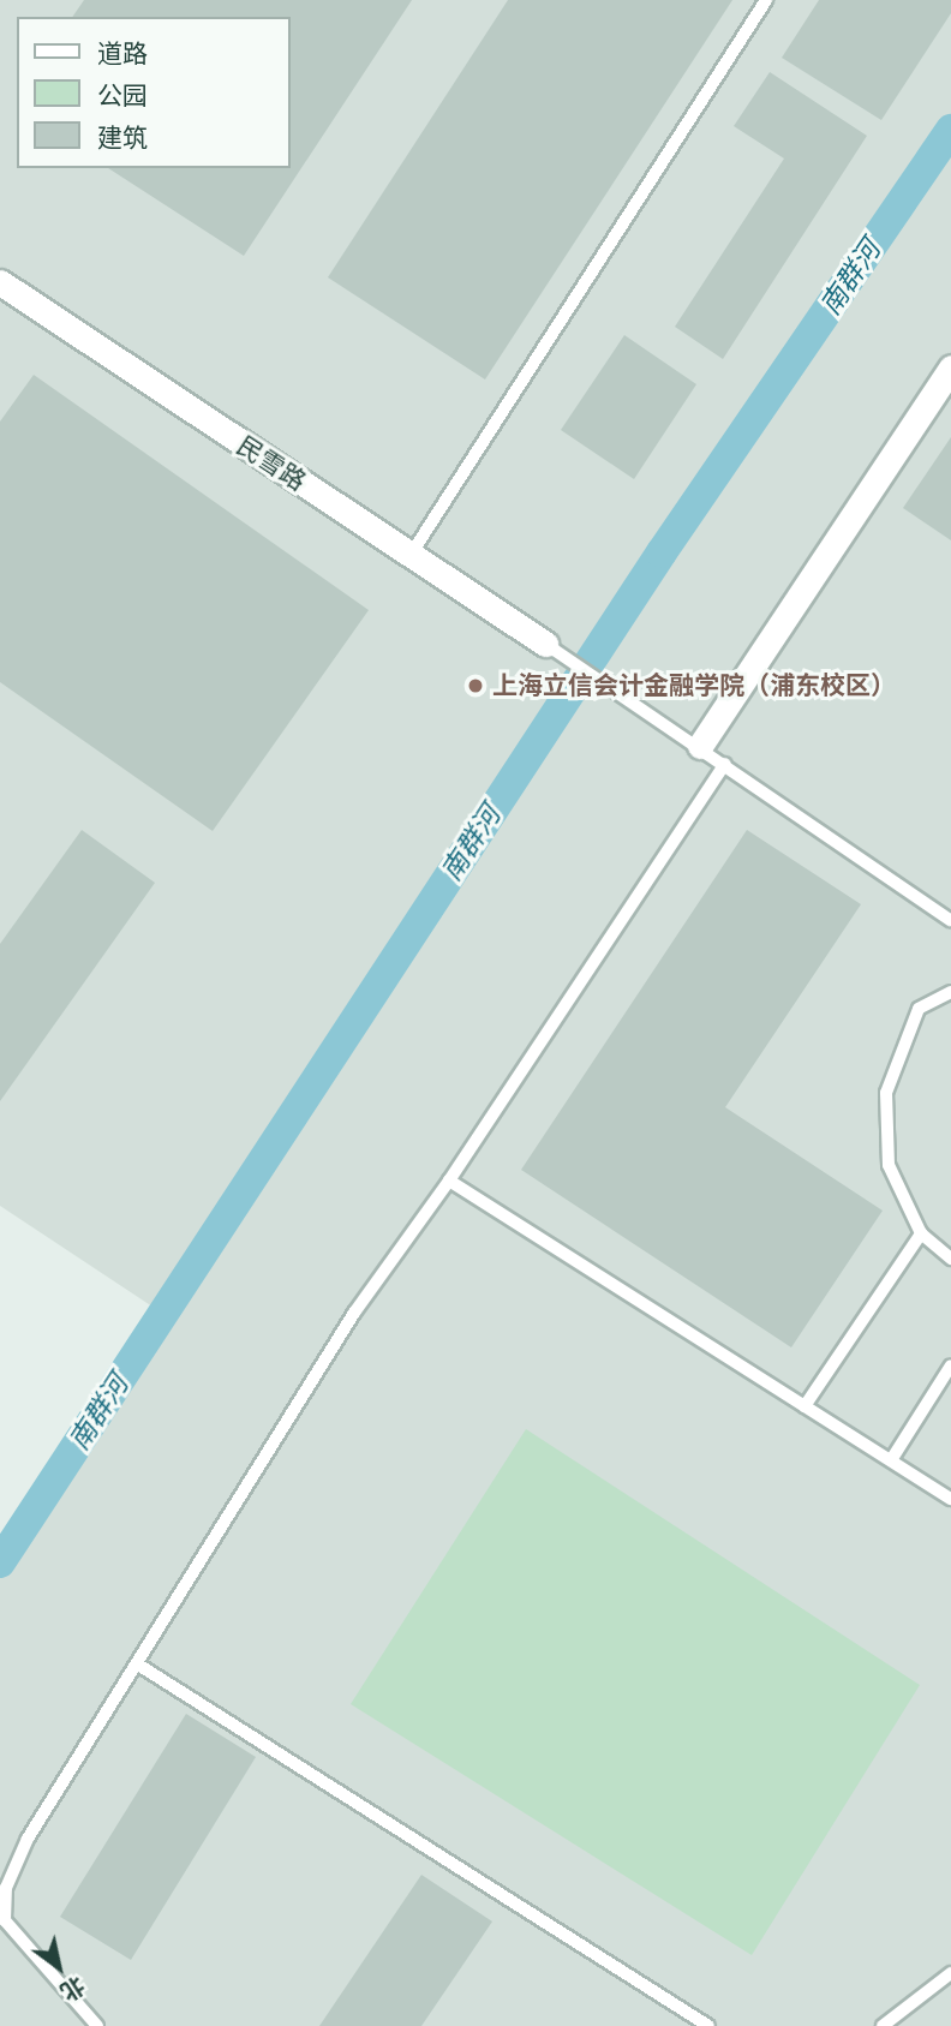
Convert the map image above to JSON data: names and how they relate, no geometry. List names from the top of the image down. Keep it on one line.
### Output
{"streets":{"street":["民雪路"]},"water":["南群河"],"places":["上海立信会计金融学院（浦东校区）"],"legend":["道路","公园","建筑"],"north":"bottom right"}
